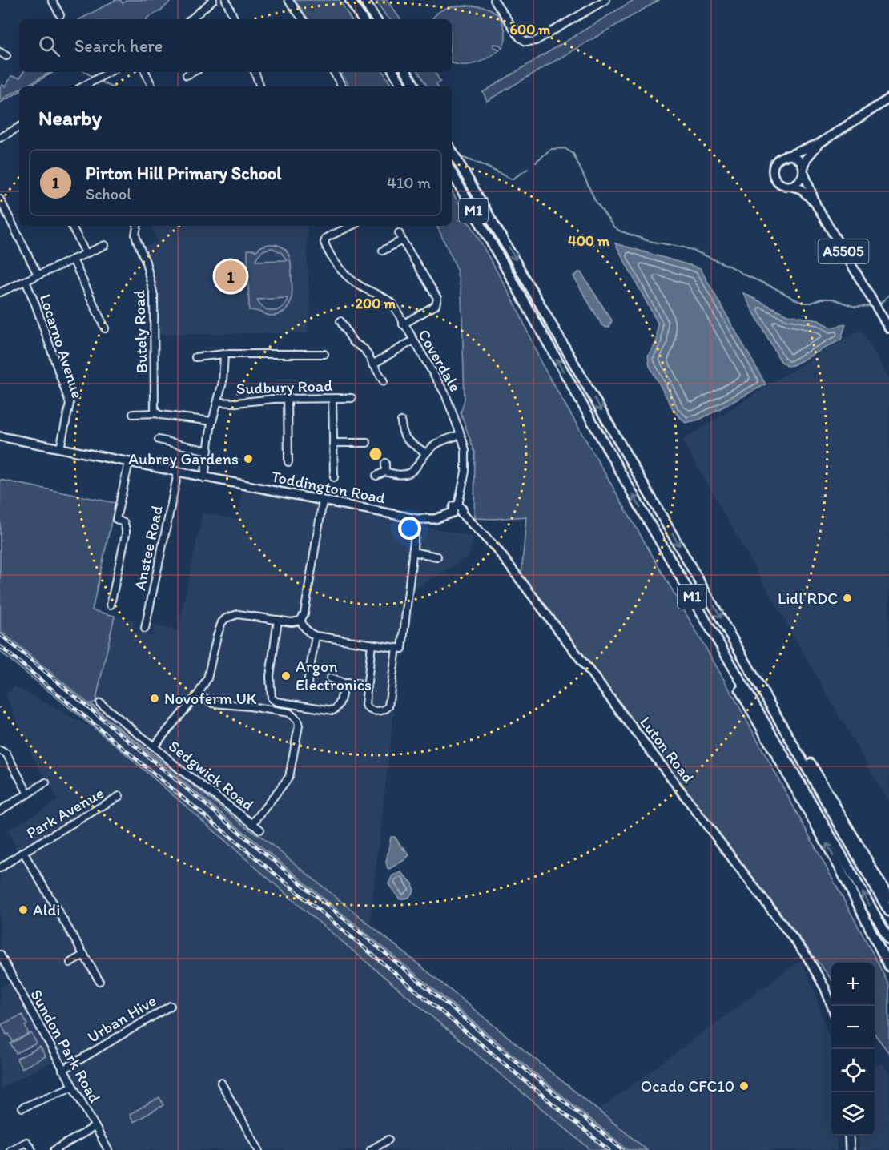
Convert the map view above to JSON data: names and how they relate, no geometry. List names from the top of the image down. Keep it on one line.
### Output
{"streets":{"highway":["M1"],"main road":["A5505","Toddington Road","Luton Road"],"street":["Butely Road","Locarno Avenue","Coverdale","Sudbury Road","Anstee Road","Sedgwick Road","Park Avenue","Urban Hive","Sundon Park Road"]},"crossings":[["Locarno Avenue","Toddington Road"],["Coverdale","Toddington Road"],["Coverdale","Luton Road"],["Toddington Road","Anstee Road"],["Toddington Road","Luton Road"],["Urban Hive","Sundon Park Road"]],"places":["Aubrey Gardens","Lidl RDC","Argon Electronics","Novoferm UK","Aldi","Ocado CFC10"],"page":{"search":"Search here","heading":"Nearby","list":[{"mark":"1","name":"Pirton Hill Primary School","note":"School","value":"410 m"}],"pins":"1","map_buttons":["+","−"]},"rings":["600 m","400 m","200 m"]}
